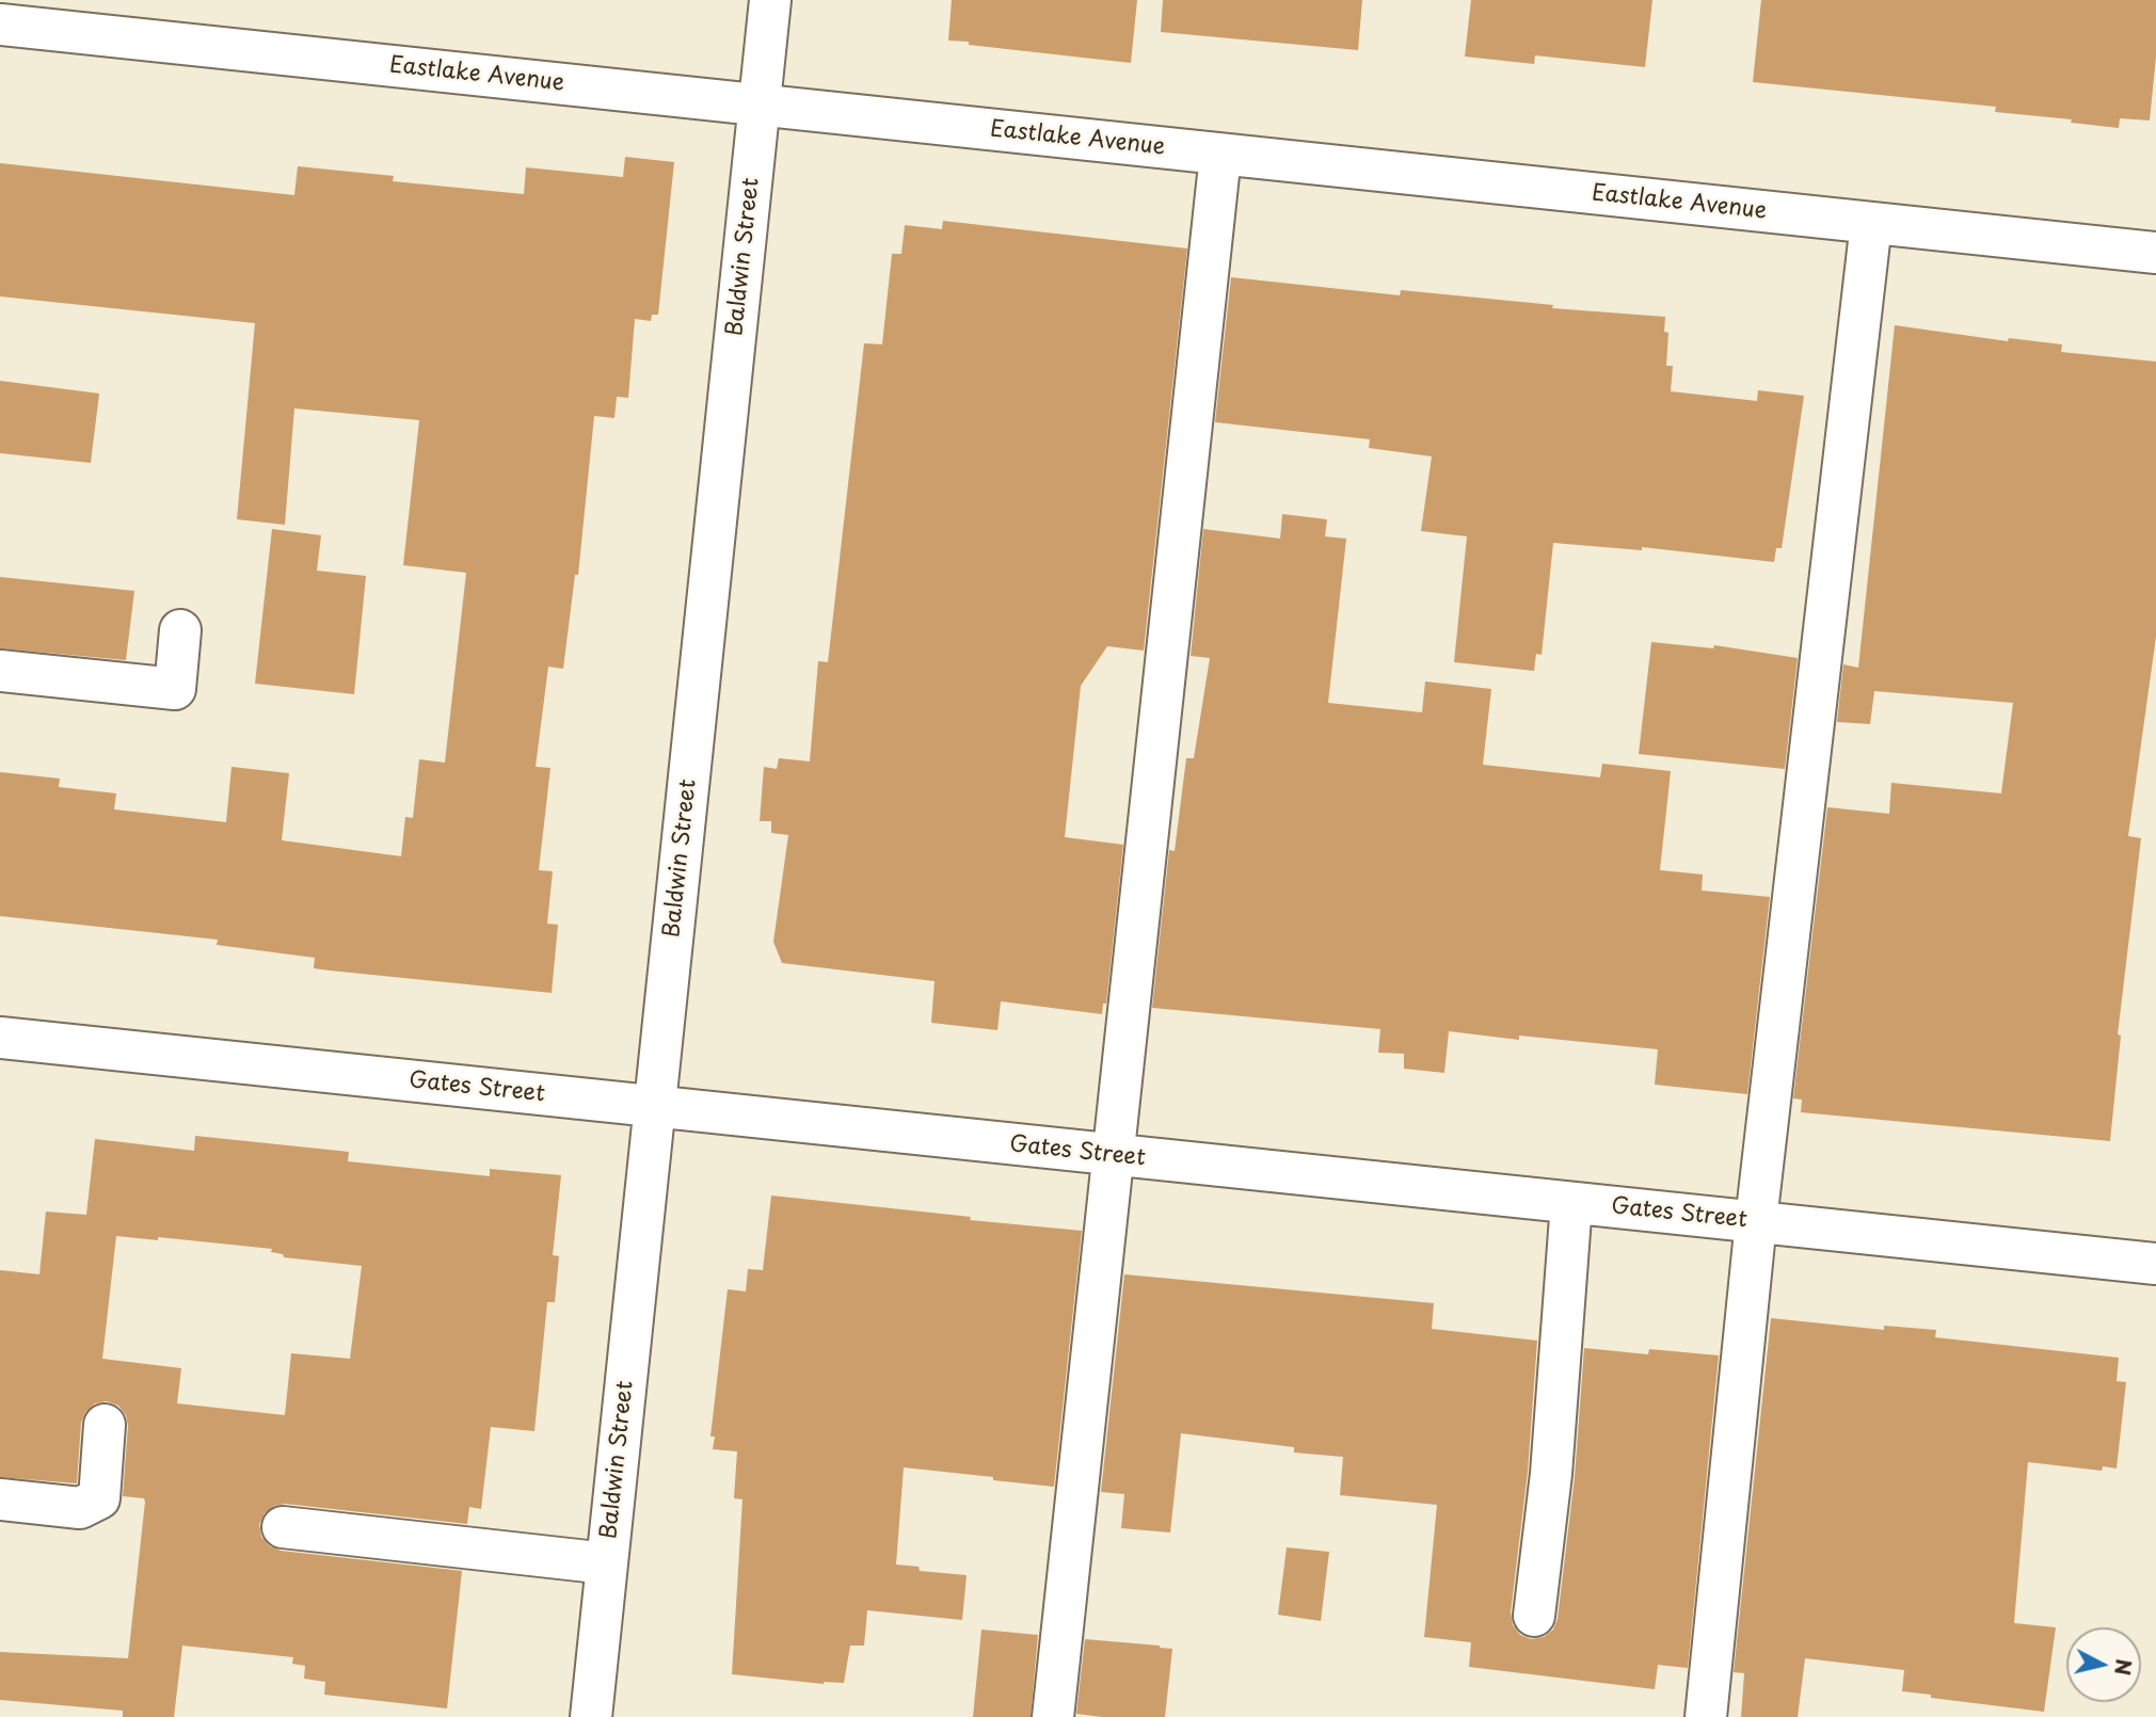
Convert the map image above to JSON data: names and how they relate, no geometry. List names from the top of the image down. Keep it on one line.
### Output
{"streets":{"street":["Eastlake Avenue","Baldwin Street","Gates Street"]},"crossings":[["Eastlake Avenue","Baldwin Street"],["Baldwin Street","Gates Street"]],"north":"right"}
